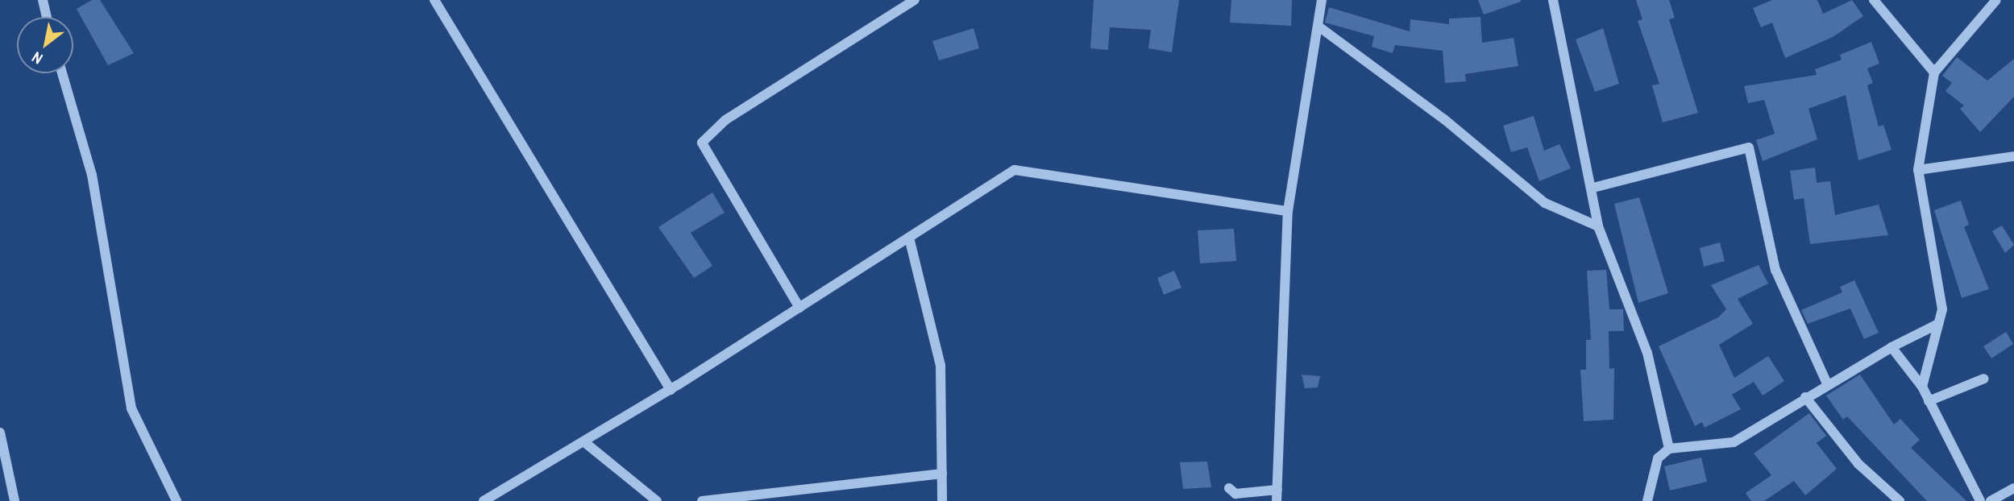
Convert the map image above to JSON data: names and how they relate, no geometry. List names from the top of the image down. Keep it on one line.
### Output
{"north":"bottom left"}
